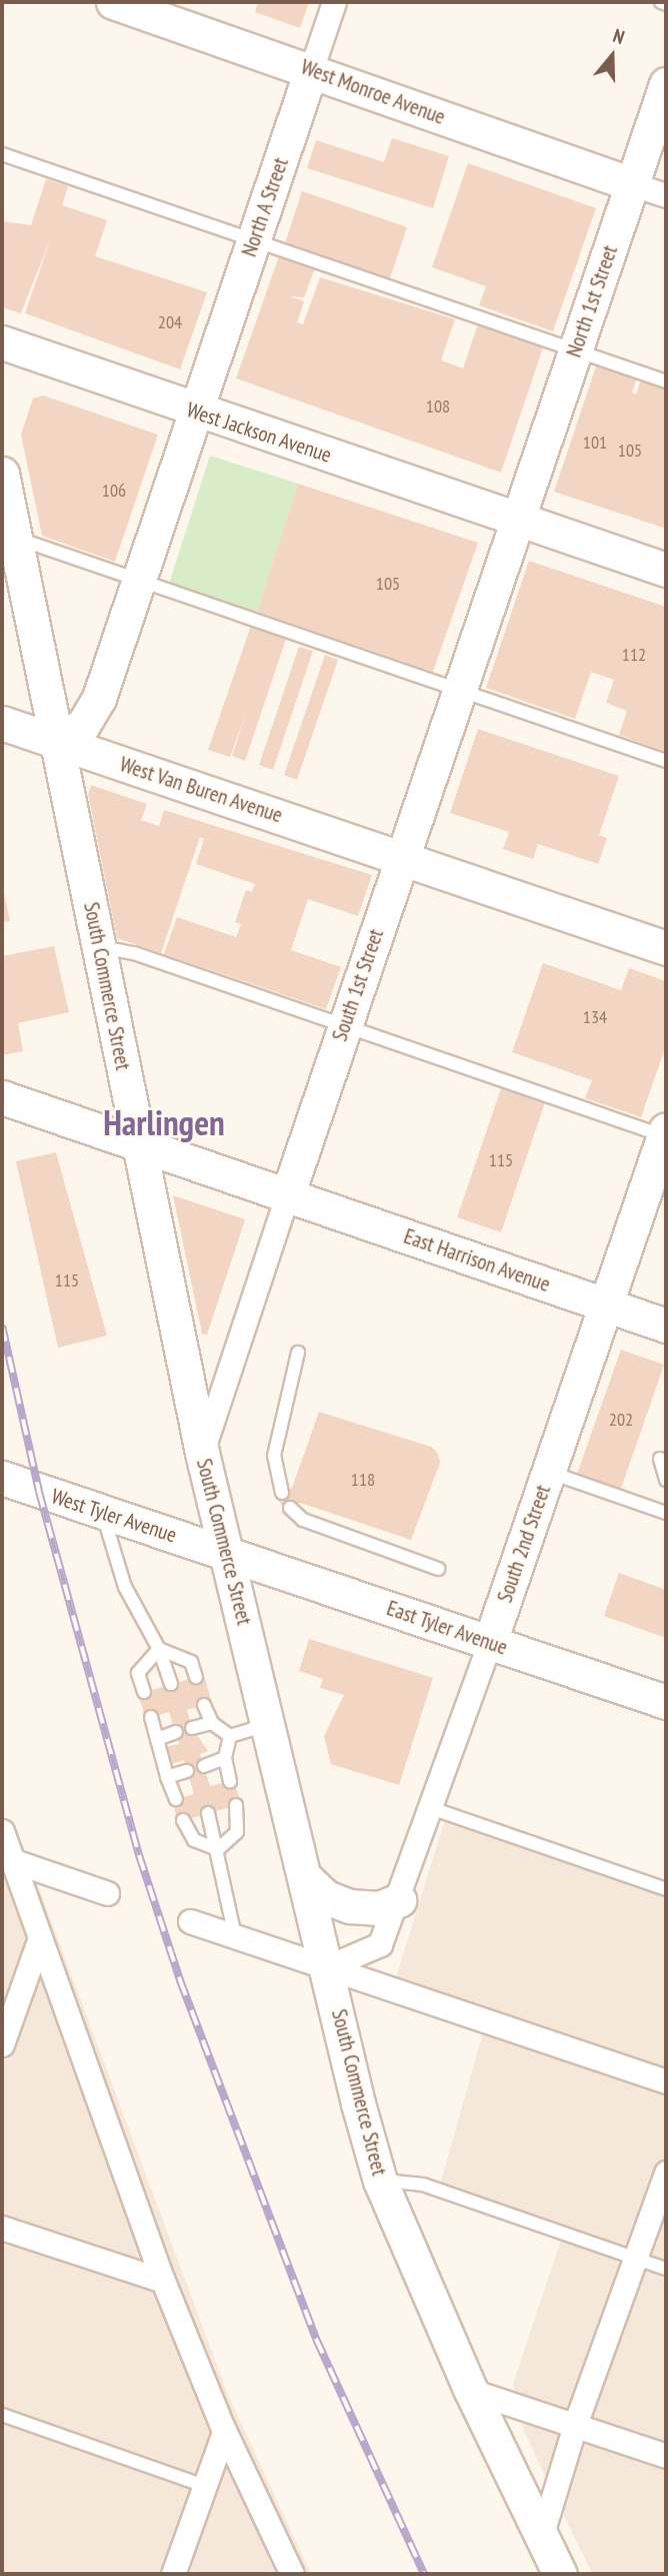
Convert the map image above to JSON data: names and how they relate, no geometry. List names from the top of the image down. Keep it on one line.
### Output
{"streets":{"street":["West Monroe Avenue","North A Street","North 1st Street","West Jackson Avenue","West Van Buren Avenue","South 1st Street","South Commerce Street","East Harrison Avenue","West Tyler Avenue","South 2nd Street","East Tyler Avenue"]},"crossings":[["West Monroe Avenue","North A Street"],["West Monroe Avenue","North 1st Street"],["North A Street","West Jackson Avenue"],["North A Street","West Van Buren Avenue"],["North A Street","South Commerce Street"],["North 1st Street","West Jackson Avenue"],["North 1st Street","South 1st Street"],["West Jackson Avenue","South 1st Street"],["West Van Buren Avenue","South 1st Street"],["West Van Buren Avenue","South Commerce Street"],["South 1st Street","South Commerce Street"],["South 1st Street","East Harrison Avenue"],["South Commerce Street","East Harrison Avenue"],["South Commerce Street","West Tyler Avenue"],["South Commerce Street","South 2nd Street"],["South Commerce Street","East Tyler Avenue"],["East Harrison Avenue","South 2nd Street"],["West Tyler Avenue","East Tyler Avenue"],["South 2nd Street","East Tyler Avenue"]],"districts":["Harlingen"],"house_numbers":["204","108","101","105","106","105","112","134","115","115","202","118"],"north":"top"}
